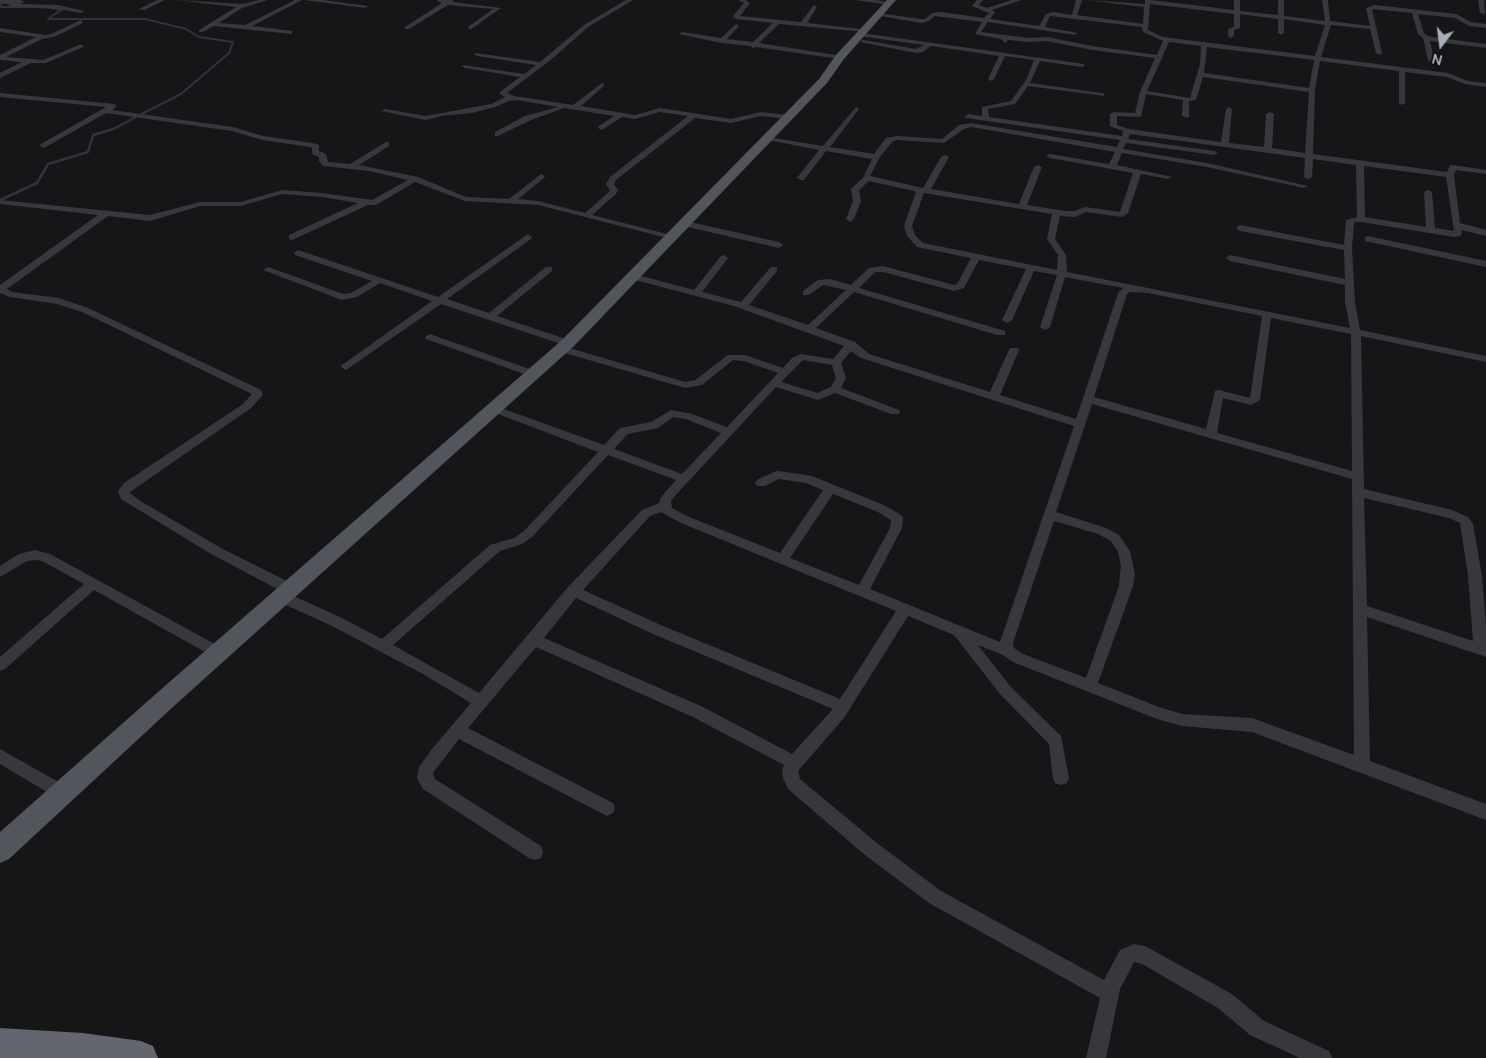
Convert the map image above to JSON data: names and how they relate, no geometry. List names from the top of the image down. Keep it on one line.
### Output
{"north":"bottom"}
